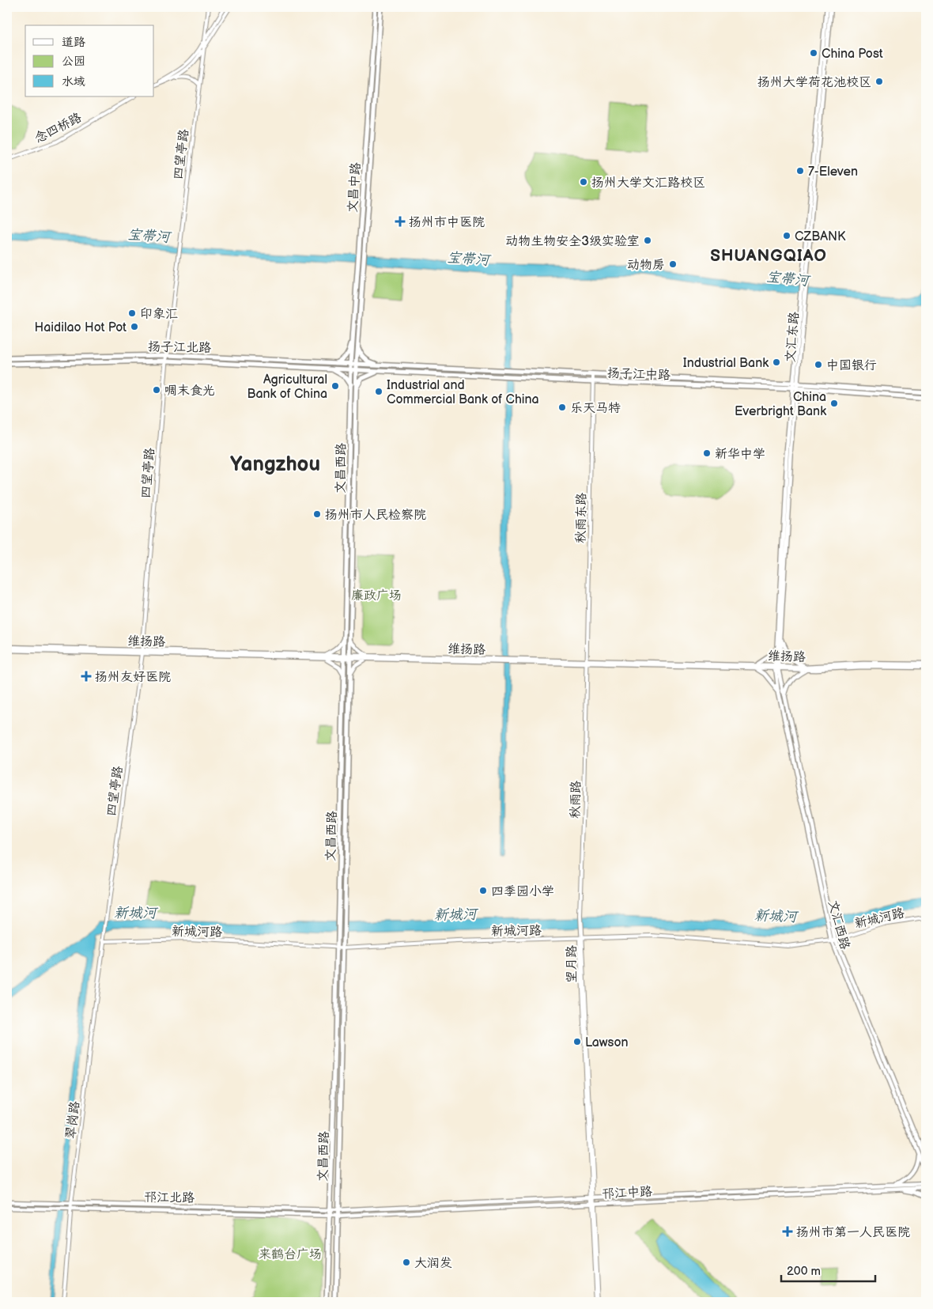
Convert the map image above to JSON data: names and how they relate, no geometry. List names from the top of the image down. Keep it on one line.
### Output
{"streets":{"main road":["文昌中路","文汇东路","扬子江北路","扬子江中路","文昌西路","维扬路","文汇西路","邗江中路","邗江北路"],"street":["念四桥路","四望亭路","秋雨东路","秋雨路","新城河路","望月路","翠岗路"]},"crossings":[["四望亭路","扬子江北路"],["四望亭路","维扬路"],["四望亭路","新城河路"],["四望亭路","翠岗路"],["文昌中路","扬子江北路"],["文昌中路","扬子江中路"],["文昌中路","文昌西路"],["文汇东路","扬子江中路"],["文汇东路","维扬路"],["文汇东路","文汇西路"],["扬子江北路","扬子江中路"],["扬子江北路","文昌西路"],["扬子江中路","文昌西路"],["扬子江中路","秋雨东路"],["文昌西路","维扬路"],["文昌西路","新城河路"],["文昌西路","邗江中路"],["文昌西路","邗江北路"],["秋雨东路","维扬路"],["秋雨东路","秋雨路"],["维扬路","秋雨路"],["维扬路","文汇西路"],["秋雨路","新城河路"],["秋雨路","望月路"],["新城河路","文汇西路"],["新城河路","望月路"],["新城河路","翠岗路"],["望月路","邗江中路"],["翠岗路","邗江北路"],["邗江中路","邗江北路"]],"districts":["SHUANGQIAO","Yangzhou"],"water":["宝带河","新城河"],"parks":["廉政广场","来鹤台广场"],"places":{"other":["China Post","扬州大学荷花池校区","7-Eleven","扬州大学文汇路校区","CZBANK","动物生物安全3级实验室","动物房","印象汇","Haidilao Hot Pot","Industrial Bank","中国银行","Agricultural Bank of China","啁末食光","Industrial and Commercial Bank of China","China Everbright Bank","乐天马特","新华中学","扬州市人民检察院","四季园小学","Lawson","大润发"],"health":["扬州市中医院","扬州友好医院","扬州市第一人民医院"]},"legend":["道路","公园","水域"],"scale_bar":"200 m"}
